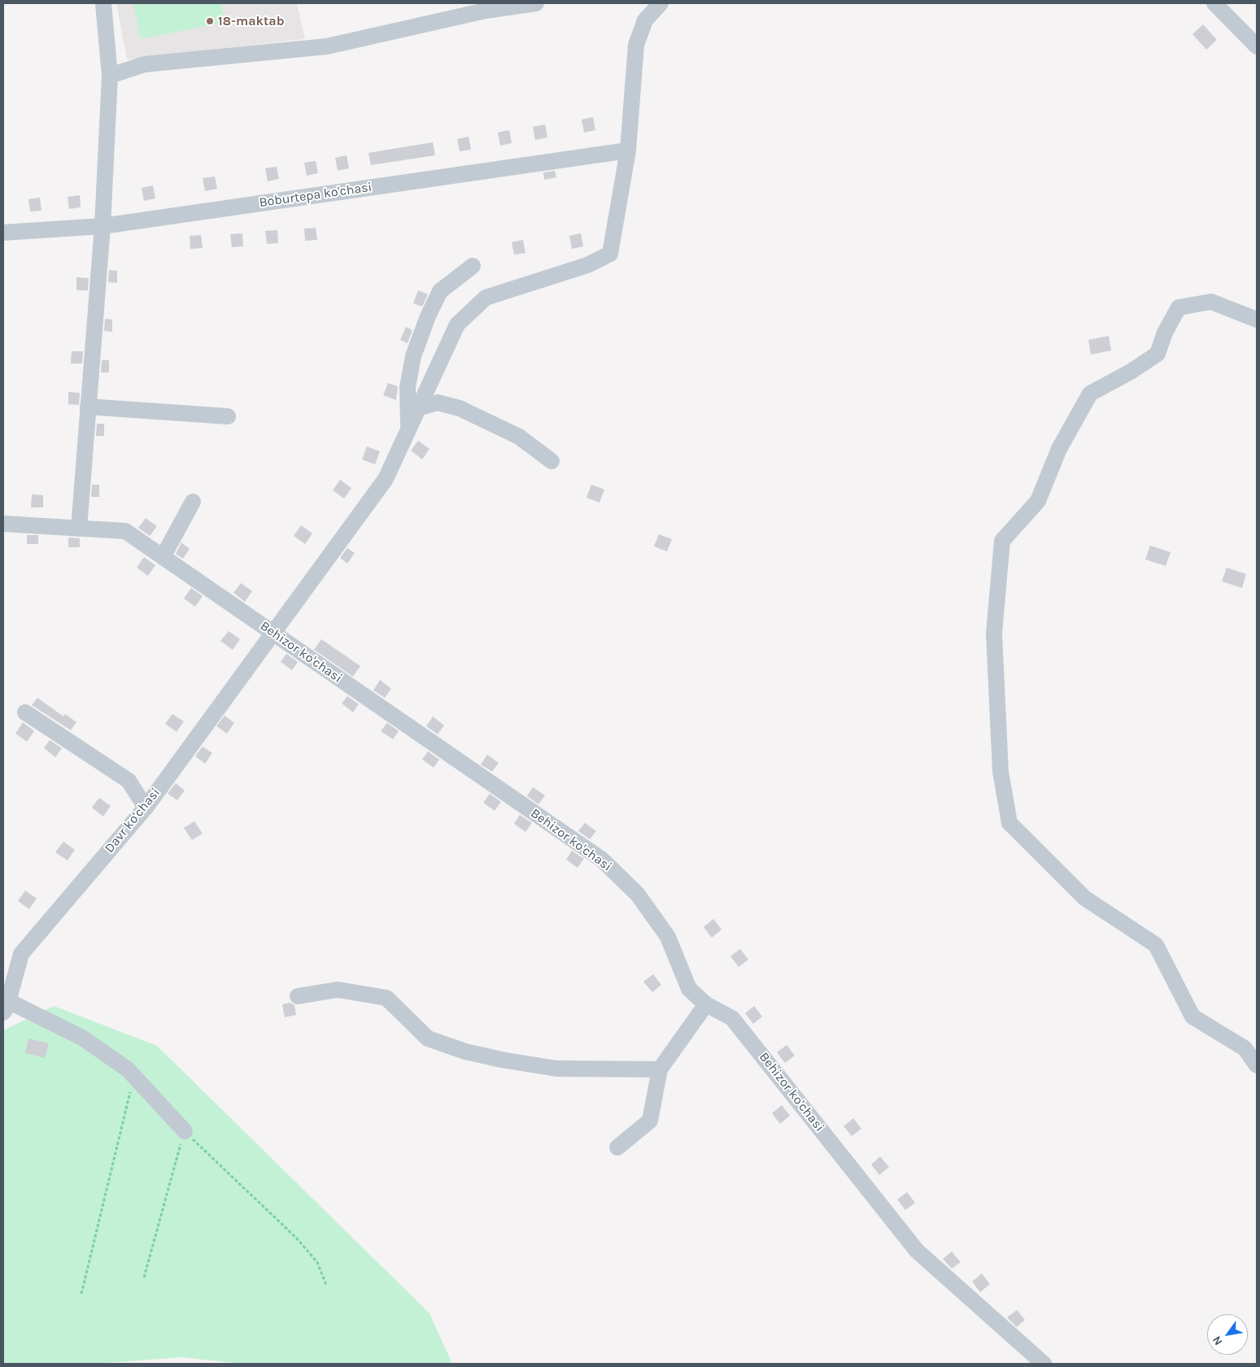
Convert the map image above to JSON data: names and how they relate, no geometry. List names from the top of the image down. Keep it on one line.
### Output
{"streets":{"street":["Boburtepa ko'chasi","Behizor ko'chasi","Davr ko'chasi"]},"crossings":[["Boburtepa ko'chasi","Davr ko'chasi"],["Behizor ko'chasi","Davr ko'chasi"]],"places":["18-maktab"],"north":"bottom left"}
